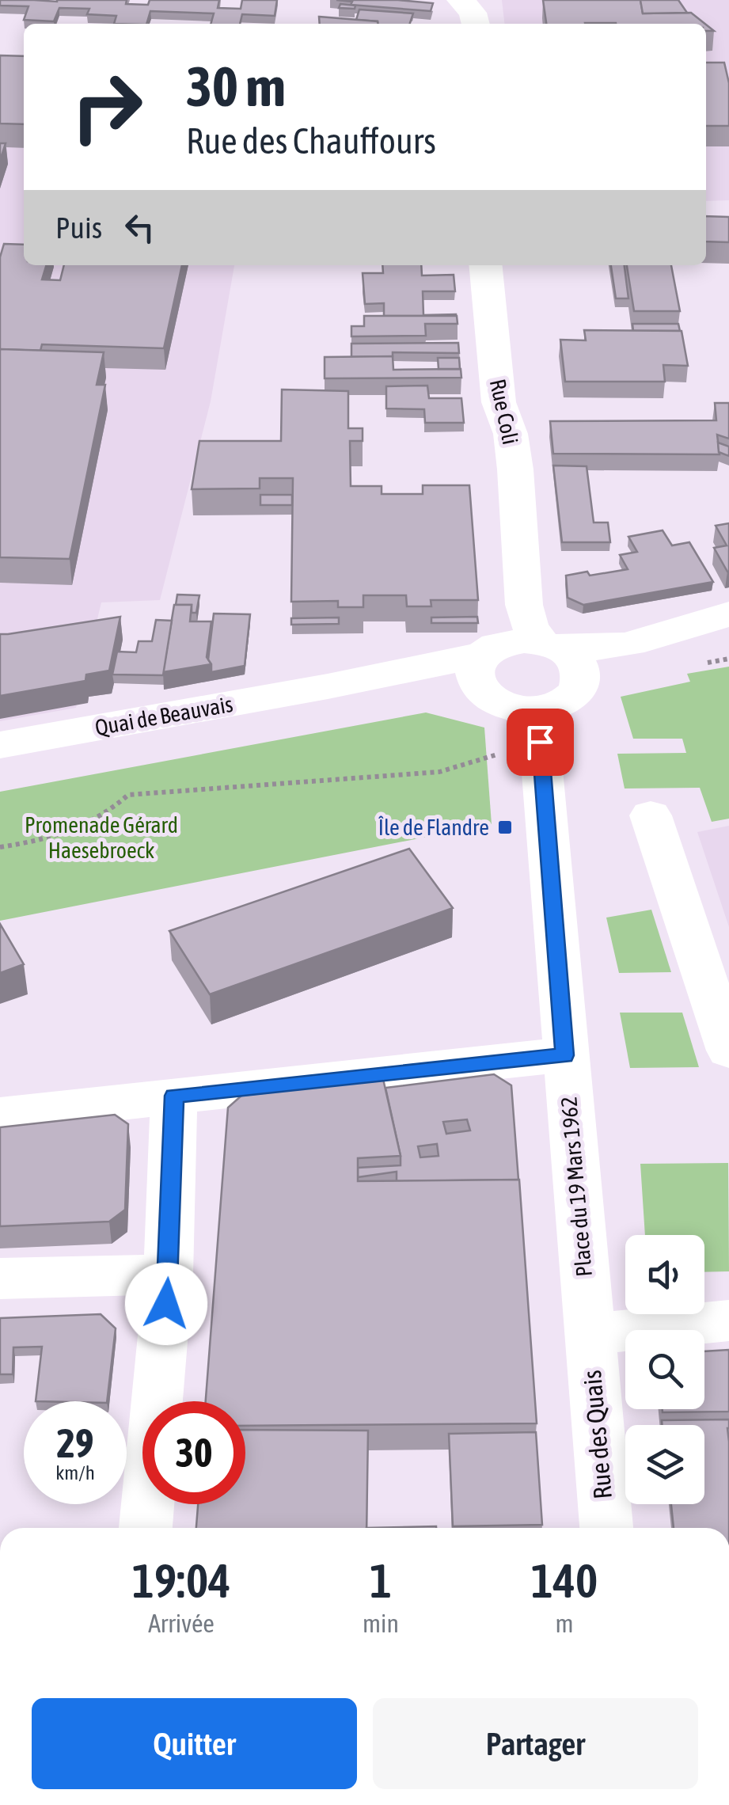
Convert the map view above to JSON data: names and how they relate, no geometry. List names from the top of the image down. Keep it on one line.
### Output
{"streets":{"street":["Rue Coli","Quai de Beauvais","Place du 19 Mars 1962","Rue des Quais"]},"crossings":[["Rue Coli","Quai de Beauvais"],["Rue Coli","Place du 19 Mars 1962"],["Quai de Beauvais","Place du 19 Mars 1962"],["Place du 19 Mars 1962","Rue des Quais"]],"parks":["Promenade Gérard Haesebroeck"],"places":{"transit":["Île de Flandre"]},"page":{"turn":["30 m","Rue des Chauffours"],"then":"Puis","speed":"29 km/h","limit":"30","eta":["19:04","Arrivée","1","min","140","m"],"buttons":["Quitter","Partager"]}}
